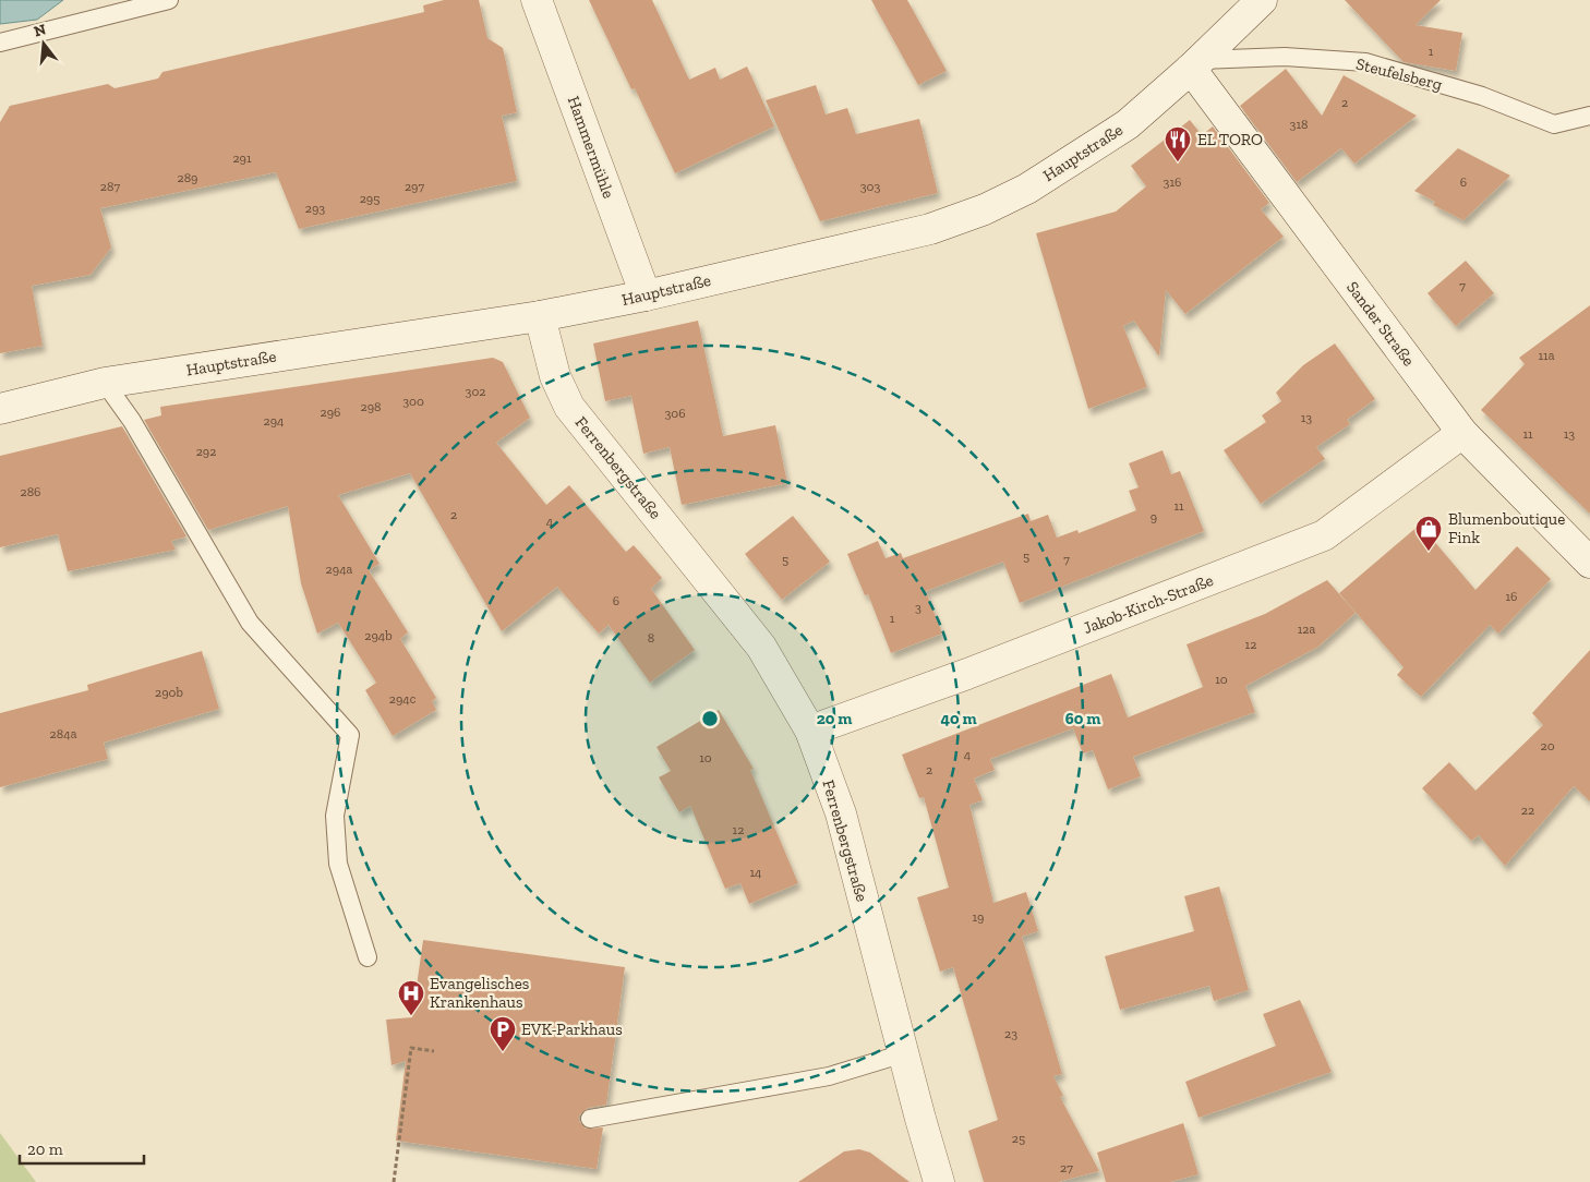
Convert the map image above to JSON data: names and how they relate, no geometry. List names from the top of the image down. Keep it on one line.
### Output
{"streets":{"street":["Hammermühle","Hauptstraße","Sander Straße","Ferrenbergstraße","Jakob-Kirch-Straße"],"lane":["Steufelsberg"]},"crossings":[["Steufelsberg","Hauptstraße"],["Steufelsberg","Sander Straße"],["Hammermühle","Hauptstraße"],["Hauptstraße","Sander Straße"],["Hauptstraße","Ferrenbergstraße"],["Sander Straße","Jakob-Kirch-Straße"],["Ferrenbergstraße","Jakob-Kirch-Straße"]],"places":{"restaurant":["EL TORO"],"shop":["Blumenboutique Fink"],"hospital":["Evangelisches Krankenhaus"],"parking":["EVK-Parkhaus"]},"house_numbers":["1","2","318","291","289","316","6","287","297","303","295","293","7","11a","302","300","298","296","306","13","294","11","13","292","286","11","2","9","4","5","5","7","294a","16","6","3","1","12a","294b","8","12","10","290b","294c","284a","20","4","10","2","22","12","14","19","23","25","27"],"scale_bar":"20 m","north":"top","rings":["20 m","40 m","60 m"]}
